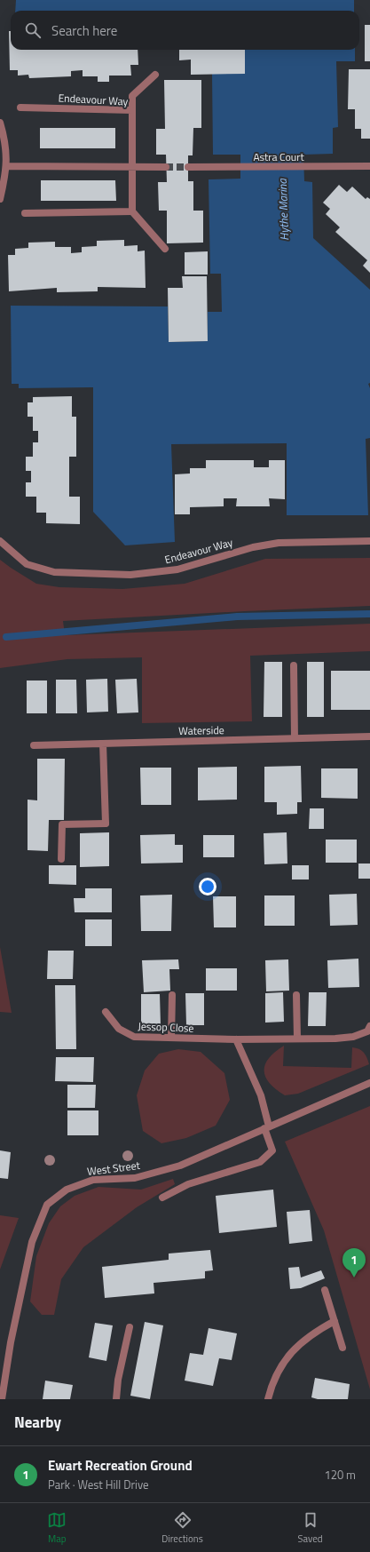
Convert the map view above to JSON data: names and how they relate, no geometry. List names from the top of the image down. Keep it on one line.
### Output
{"streets":{"street":["Endeavour Way","Astra Court","Waterside","Jessop Close","West Street"]},"water":["Hythe Marina"],"page":{"search":"Search here","pins":"1","heading":"Nearby","list":[{"mark":"1","name":"Ewart Recreation Ground","note":"Park · West Hill Drive","value":"120 m"}],"nav":["Map","Directions","Saved"]}}
